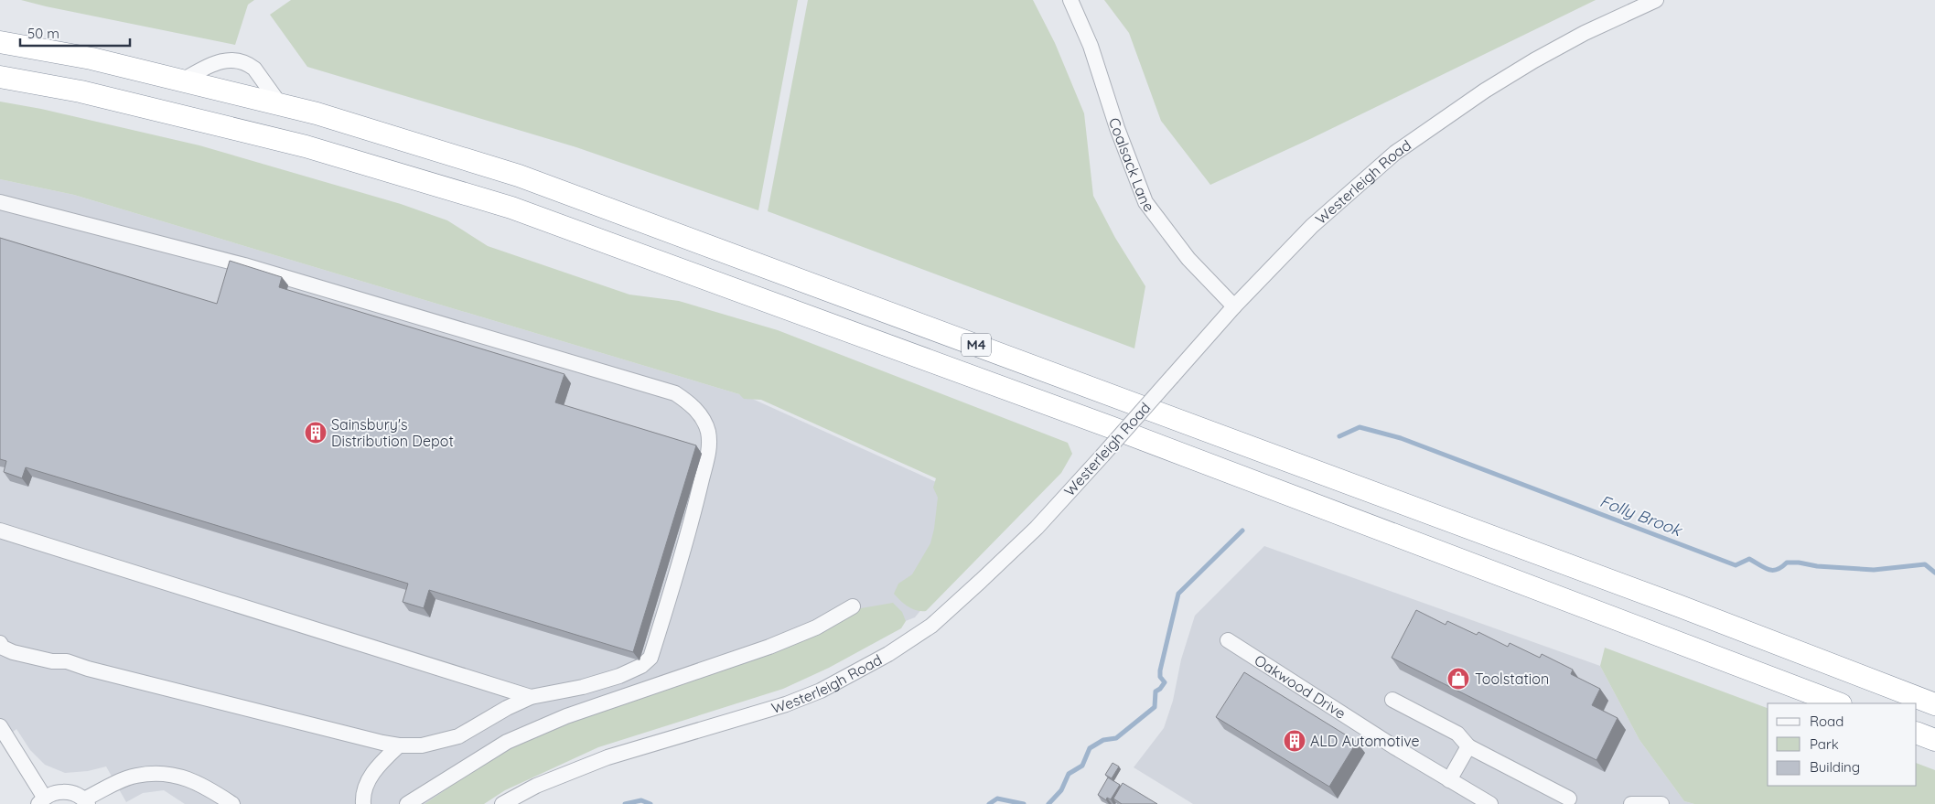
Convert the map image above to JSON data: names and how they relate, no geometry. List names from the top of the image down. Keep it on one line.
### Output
{"streets":{"highway":["M4"],"street":["Coalsack Lane","Westerleigh Road","Oakwood Drive"]},"crossings":[["Coalsack Lane","Westerleigh Road"]],"water":["Folly Brook"],"places":{"building":["Sainsbury's Distribution Depot","ALD Automotive"],"shop":["Toolstation"]},"legend":["Road","Park","Building"],"scale_bar":"50 m"}
